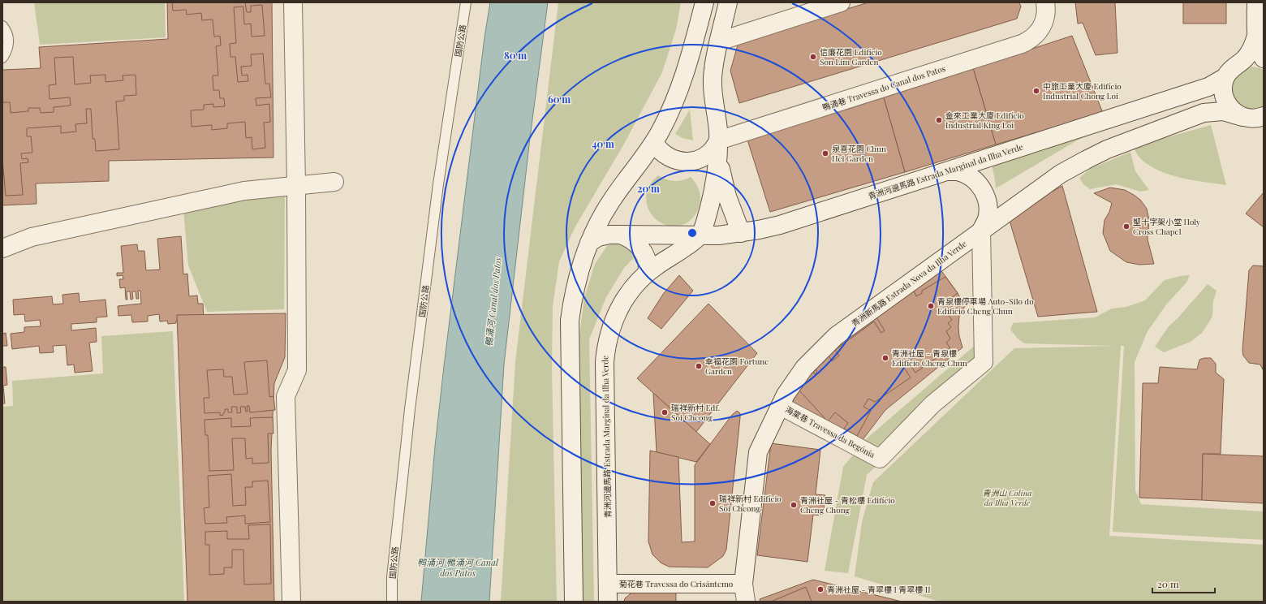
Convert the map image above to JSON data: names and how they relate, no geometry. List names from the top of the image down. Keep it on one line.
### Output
{"streets":{"street":["鴨涌巷 Travessa do Canal dos Patos","青洲河邊馬路 Estrada Marginal da Ilha Verde","青洲新馬路 Estrada Nova da Ilha Verde","海棠巷 Travessa da Begónia","菊花巷 Travessa do Crisântemo"],"lane":["国防公路"]},"crossings":[["青洲河邊馬路 Estrada Marginal da Ilha Verde","菊花巷 Travessa do Crisântemo"],["青洲新馬路 Estrada Nova da Ilha Verde","海棠巷 Travessa da Begónia"],["青洲新馬路 Estrada Nova da Ilha Verde","菊花巷 Travessa do Crisântemo"]],"water":["鴨涌河 Canal dos Patos","鸭涌河 鴨涌河 Canal dos Patos"],"parks":["青洲山 Colina da Ilha Verde"],"places":["信廉花園 Edifício Son Lim Garden","中旅工業大廈 Edifício Industrial Chong Loi","金來工業大廈 Edifício Industrial King Loi","泉喜花園 Chun Hei Garden","聖十字架小堂 Holy Cross Chapel","青泉樓停車場 Auto-Silo do Edifício Cheng Chun","青洲社屋 - 青泉樓 Edifício Cheng Chun","幸福花園 Fortune Garden","瑞祥新村 Edf. Soi Cheong","瑞祥新村 Edifício Soi Cheong","青洲社屋 - 青松樓 Edifício Cheng Chong","青洲社屋 - 青翠樓 I 青翠樓 II"],"scale_bar":"20 m","rings":["80 m","60 m","40 m","20 m"]}
